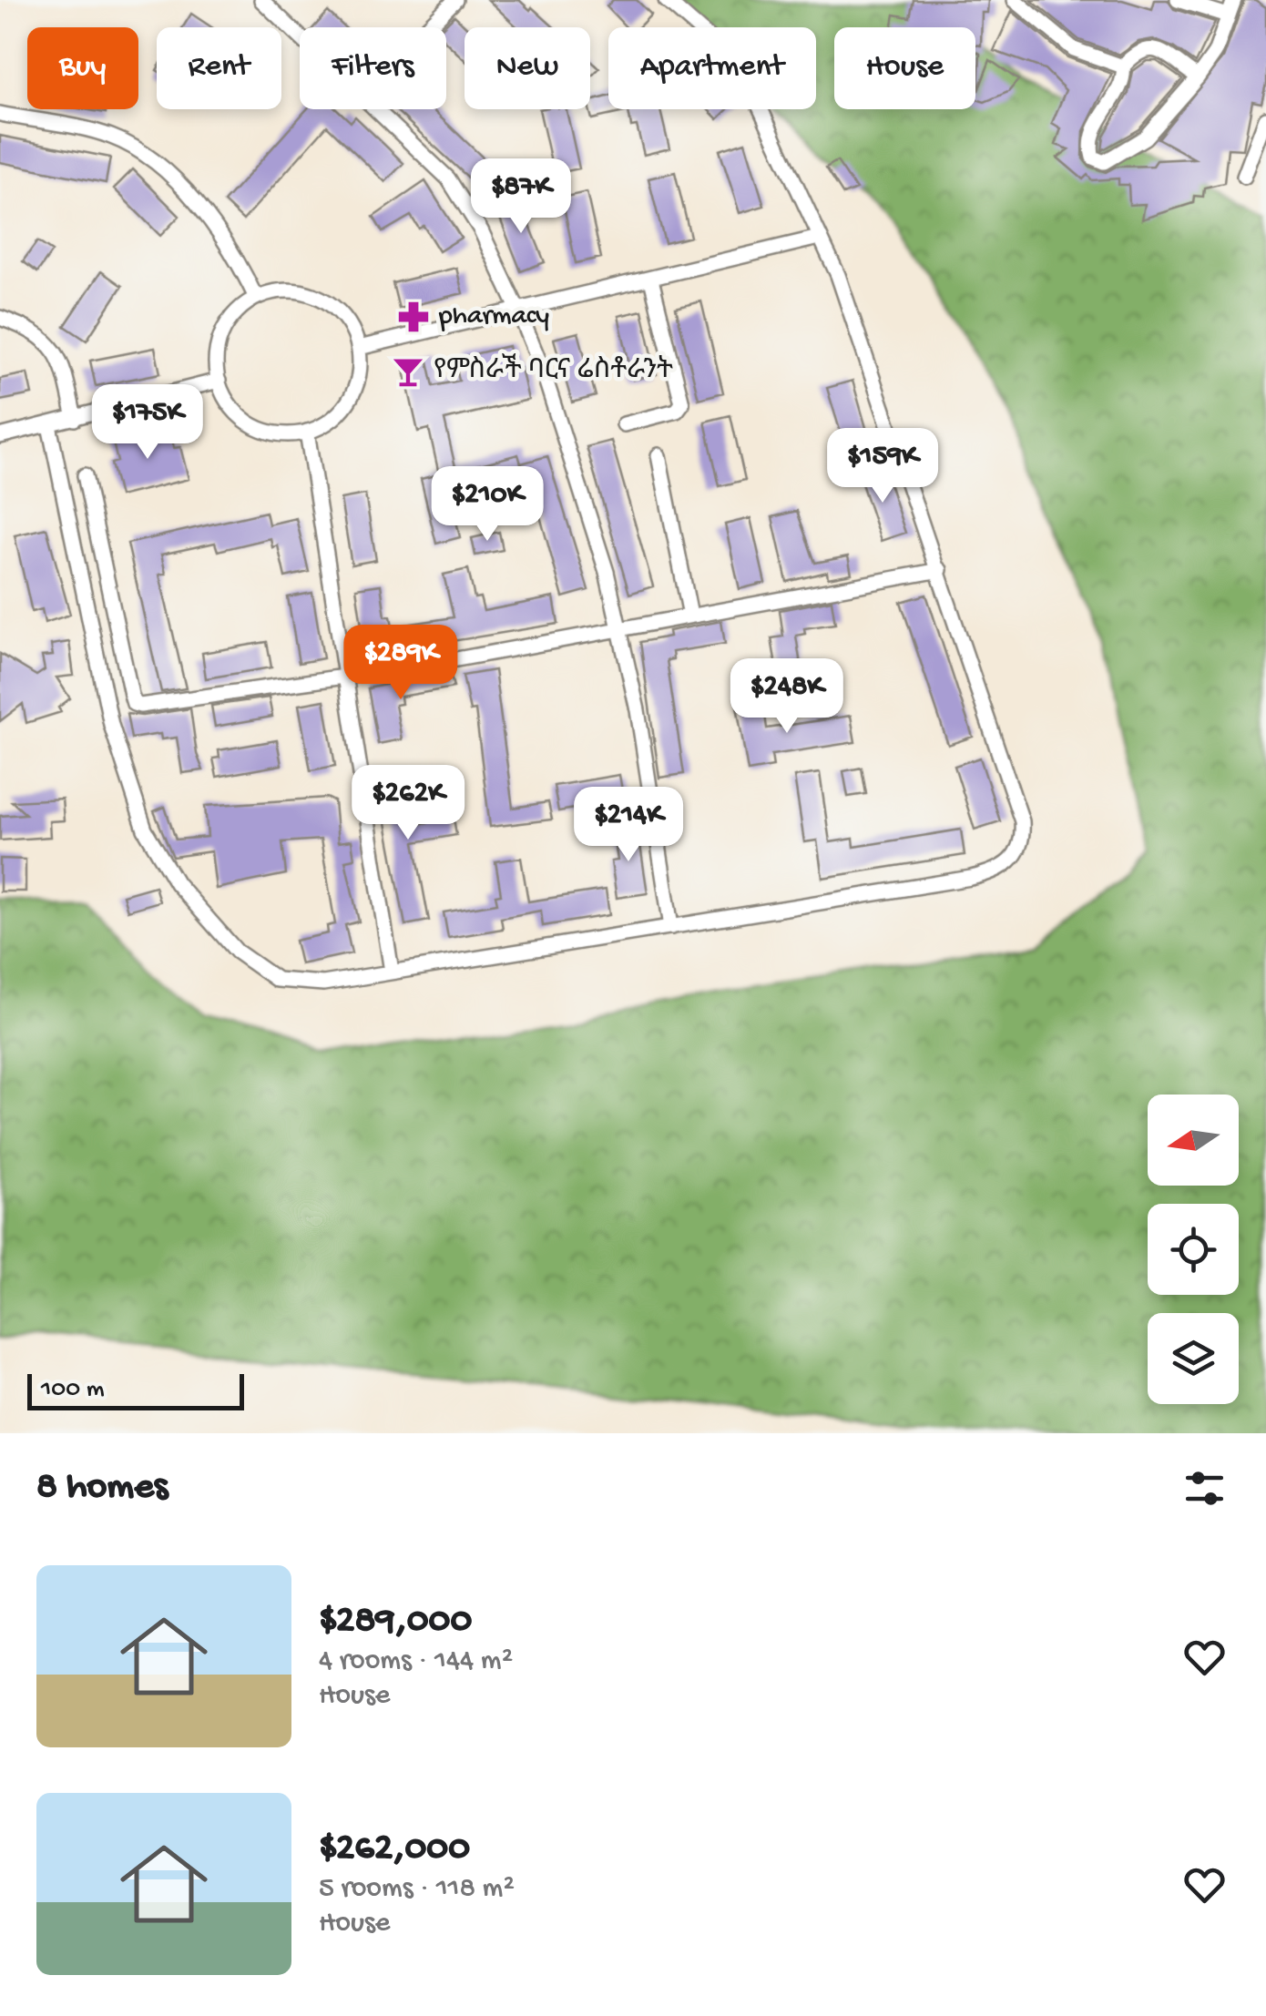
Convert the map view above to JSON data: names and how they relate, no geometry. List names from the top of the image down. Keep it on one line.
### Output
{"places":{"pharmacy":["pharmacy"],"bar":["የምስራች ባርና ሬስቶራንት"]},"scale_bar":"100 m","north":"left","page":{"chip":["Buy","Rent","Filters","New","Apartment","House"],"price":["$87K","$175K","$159K","$210K","$289K","$248K","$262K","$214K"],"scale":"100 m","heading":"8 homes","list":[{"name":"$289,000","note":"4 rooms · 144 m² · House"},{"name":"$262,000","note":"5 rooms · 118 m² · House"}]}}
